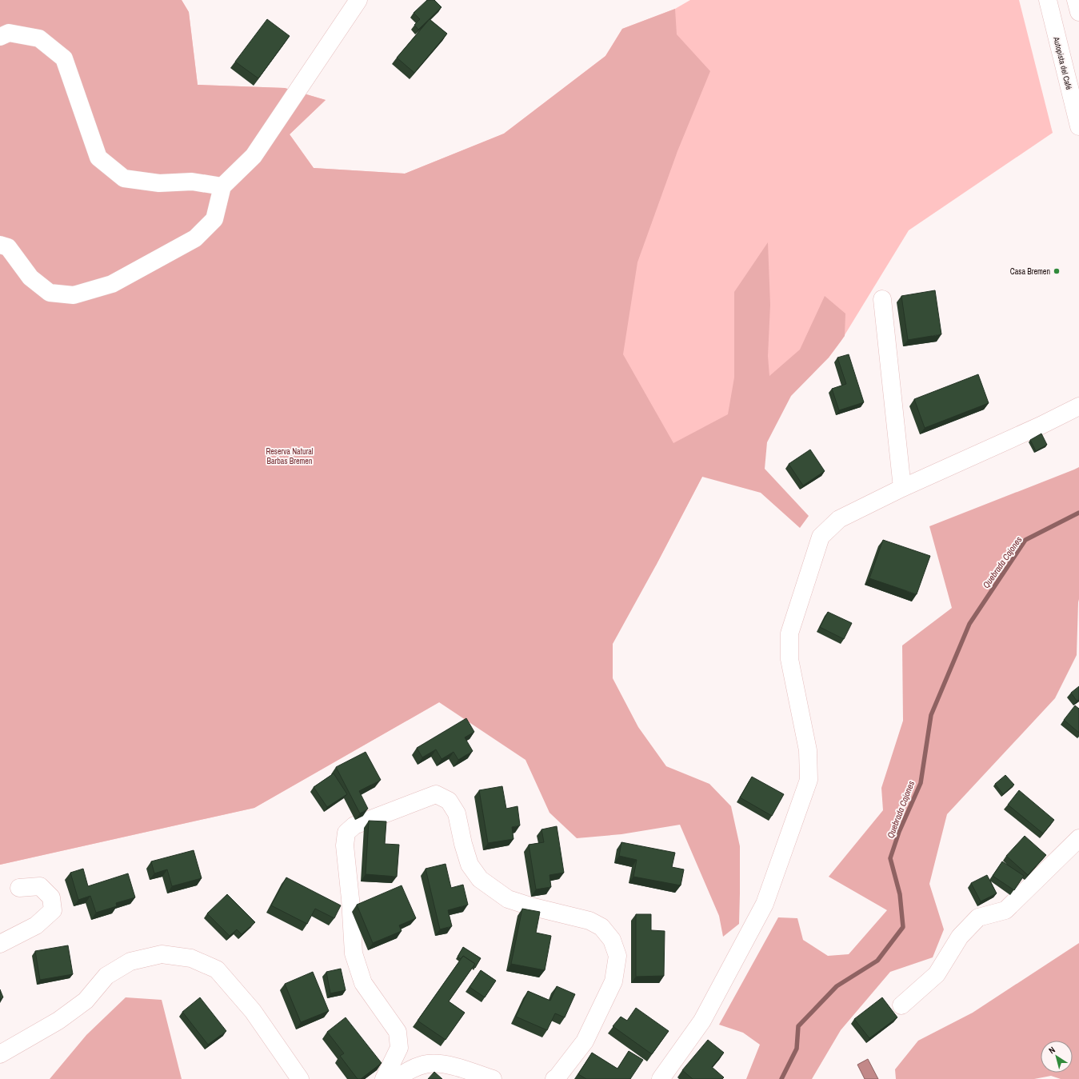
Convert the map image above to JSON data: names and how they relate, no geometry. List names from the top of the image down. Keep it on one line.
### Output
{"streets":{"main road":["Autopista del Café"]},"water":["Quebrada Cajones"],"parks":["Reserva Natural Barbas Bremen"],"places":["Casa Bremen"],"north":"top left"}
